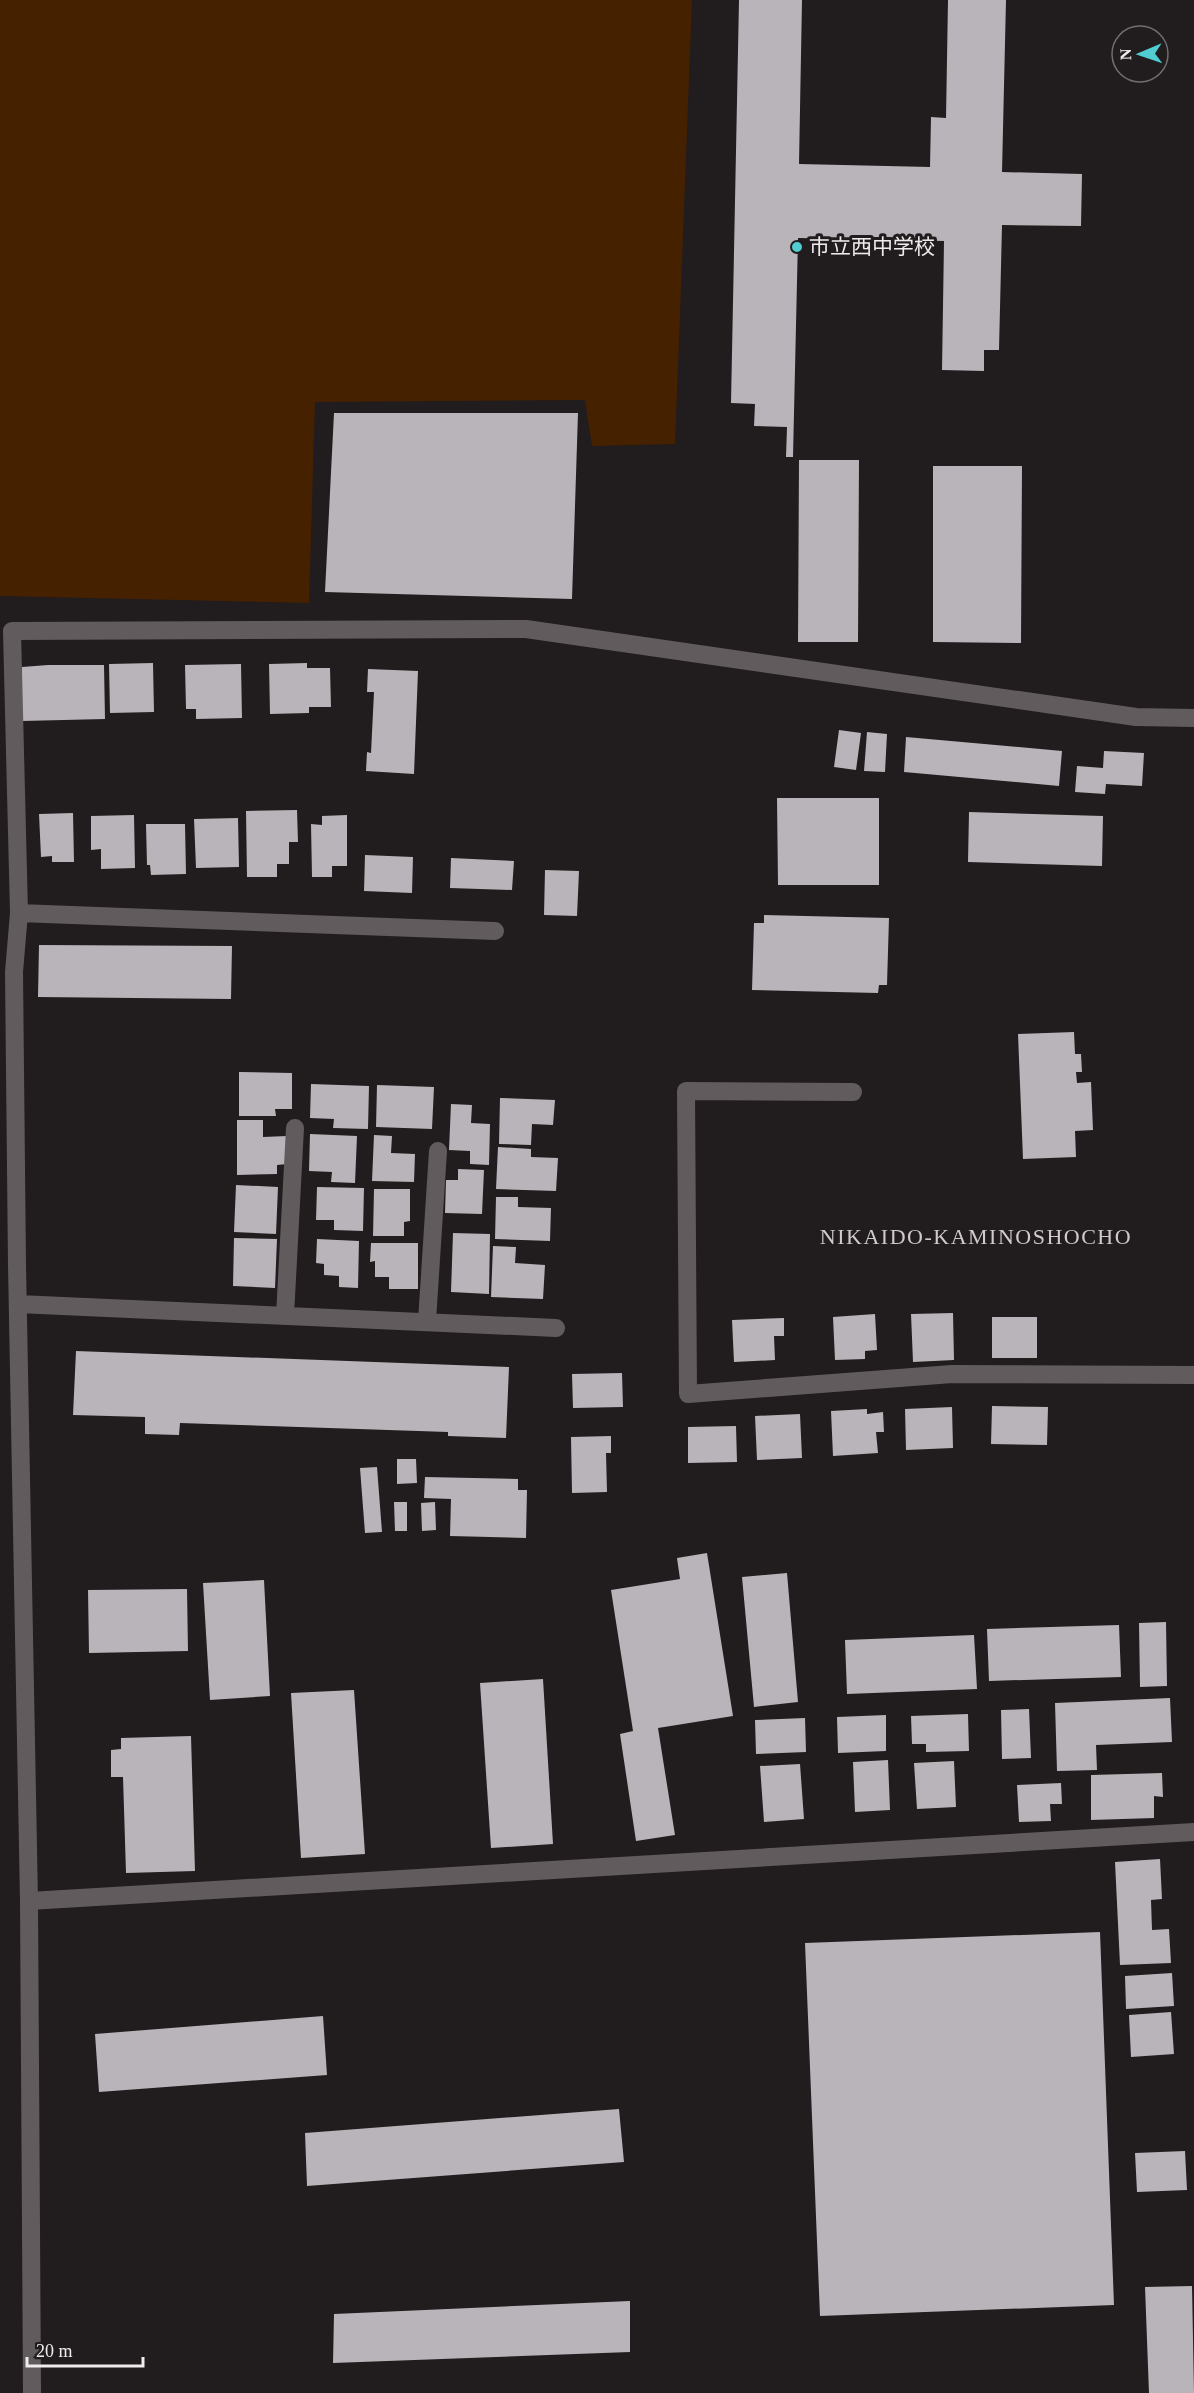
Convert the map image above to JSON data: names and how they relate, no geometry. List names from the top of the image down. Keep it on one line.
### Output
{"districts":["NIKAIDO-KAMINOSHOCHO"],"places":["市立西中学校"],"scale_bar":"20 m","north":"left"}
